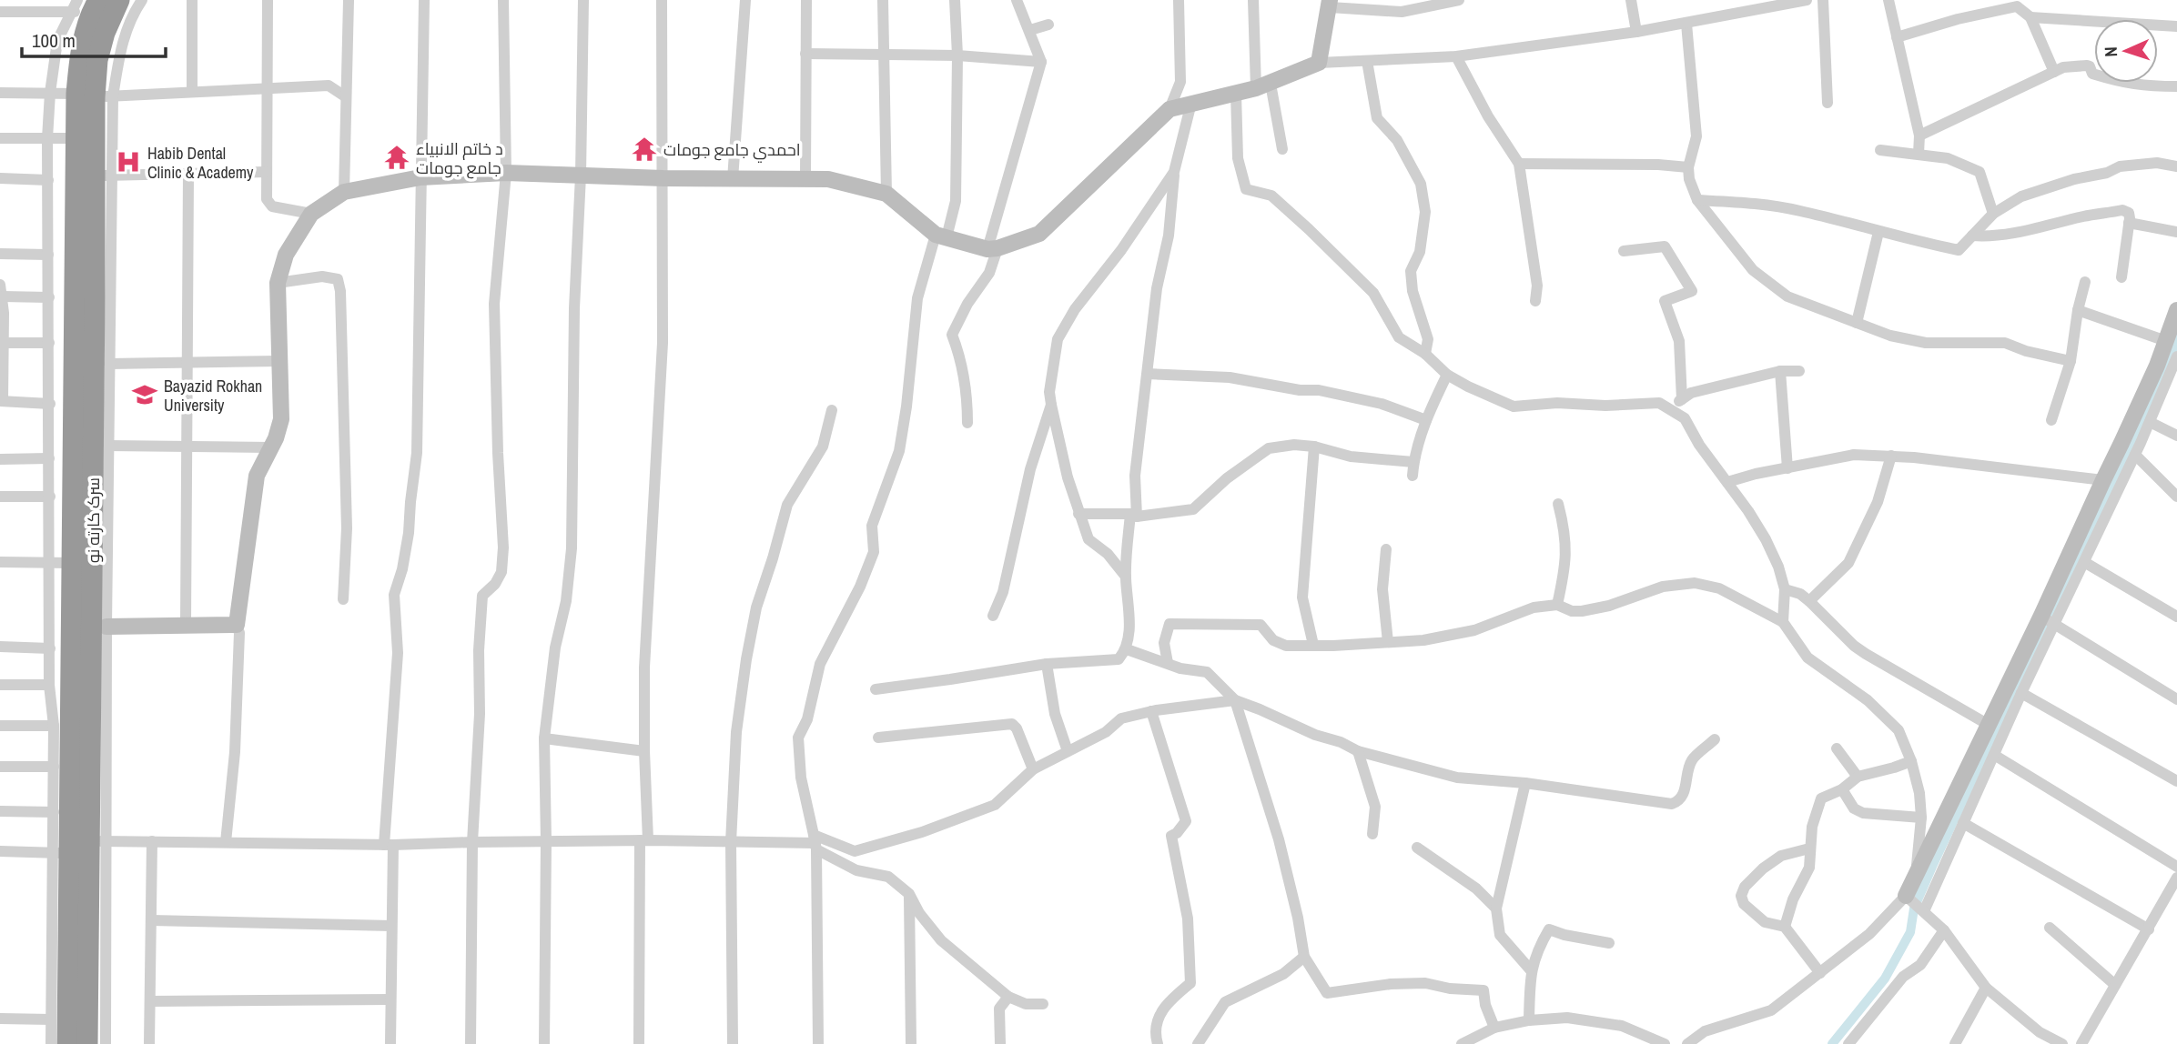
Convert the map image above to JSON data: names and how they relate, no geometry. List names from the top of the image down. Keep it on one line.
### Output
{"streets":{"highway":["سرک کارته نو"]},"places":{"temple":["احمدي جامع جومات","د خاتم الانبیاء جامع جومات"],"hospital":["Habib Dental Clinic & Academy"],"school or university":["Bayazid Rokhan University"]},"scale_bar":"100 m","north":"left"}
